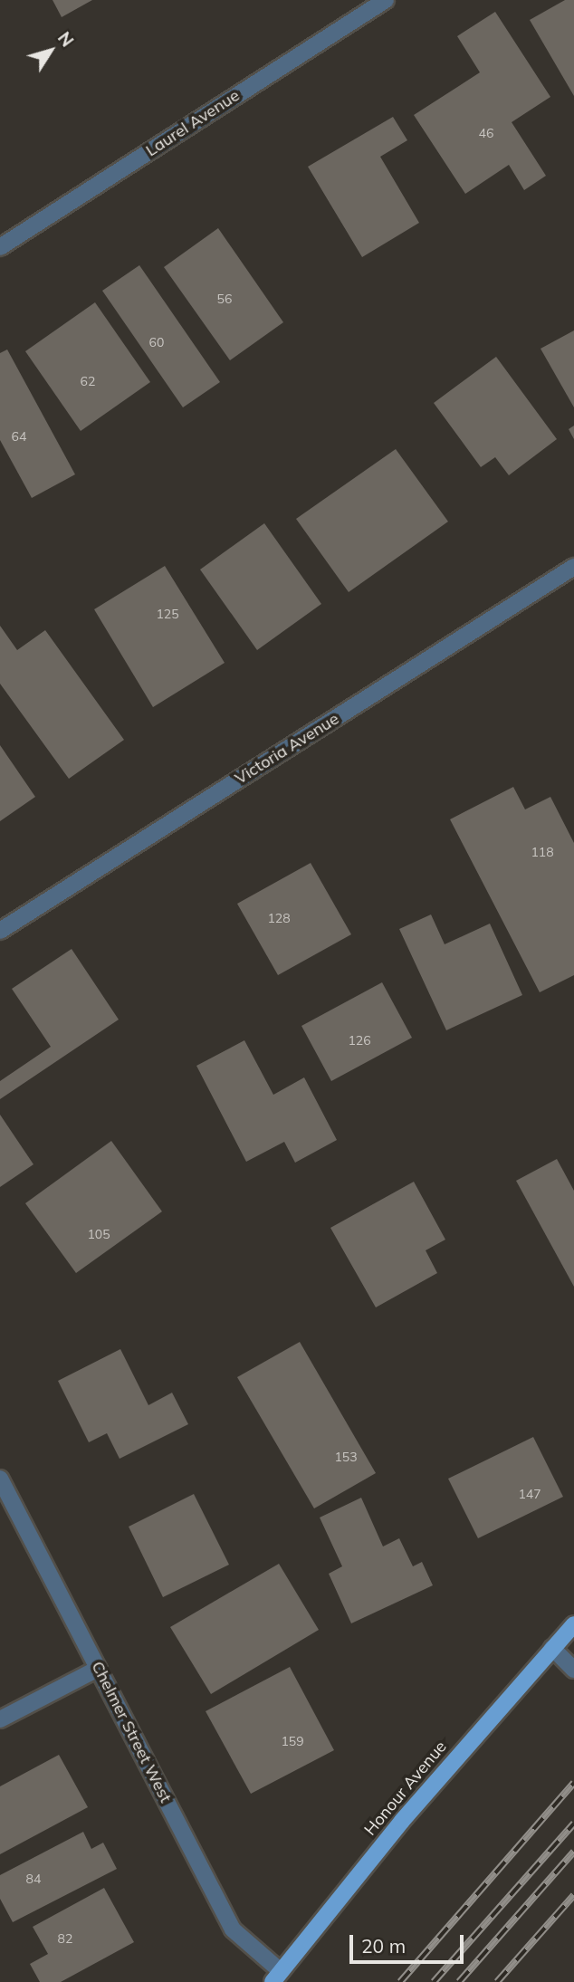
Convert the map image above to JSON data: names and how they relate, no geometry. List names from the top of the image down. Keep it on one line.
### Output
{"streets":{"main road":["Honour Avenue"],"street":["Laurel Avenue","Victoria Avenue","Chelmer Street West"]},"crossings":[["Chelmer Street West","Honour Avenue"]],"house_numbers":["46","56","60","62","64","125","118","128","126","105","153","147","159","84","82"],"scale_bar":"20 m","north":"top right"}
